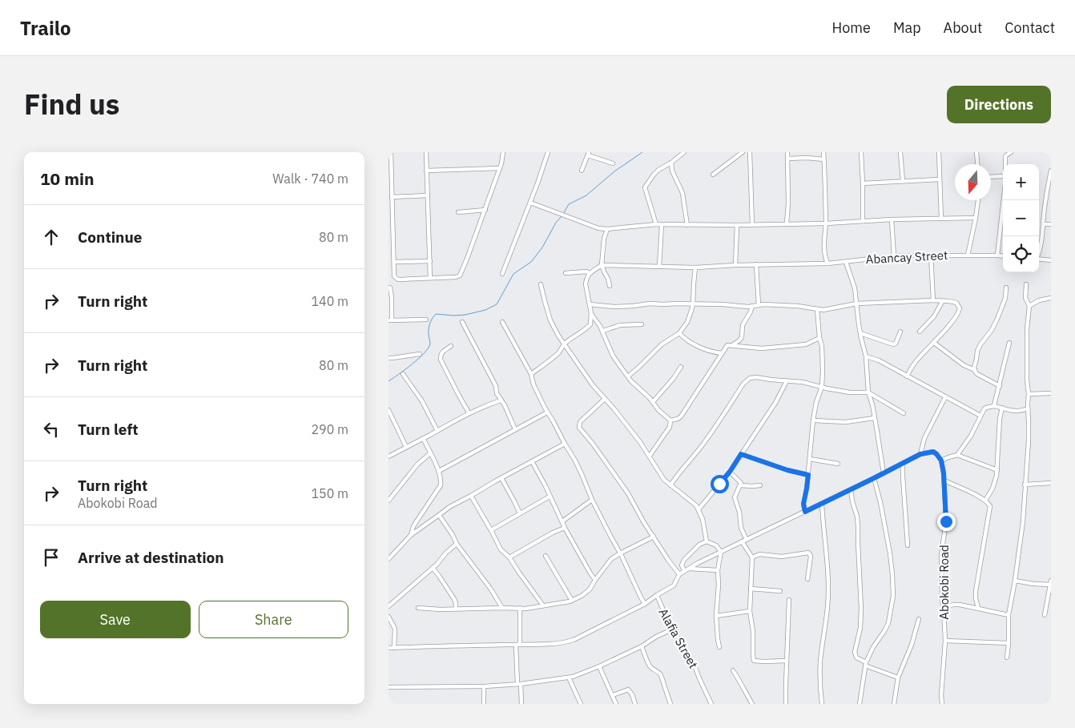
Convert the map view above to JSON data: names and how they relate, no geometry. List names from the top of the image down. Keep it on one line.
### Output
{"streets":{"street":["Abancay Street","Abokobi Road","Alafia Street"]},"north":"bottom","page":{"header":"Trailo","nav":["Home","Map","About","Contact"],"title":"Find us","buttons":["Directions",["Save","Share"]],"heading":["10 min","Walk · 740 m"],"map_buttons":["+","−"],"list":[["Continue","80 m"],["Turn right","140 m"],["Turn right","80 m"],["Turn left","290 m"],["Turn right","Abokobi Road","150 m"],"Arrive at destination"]}}
